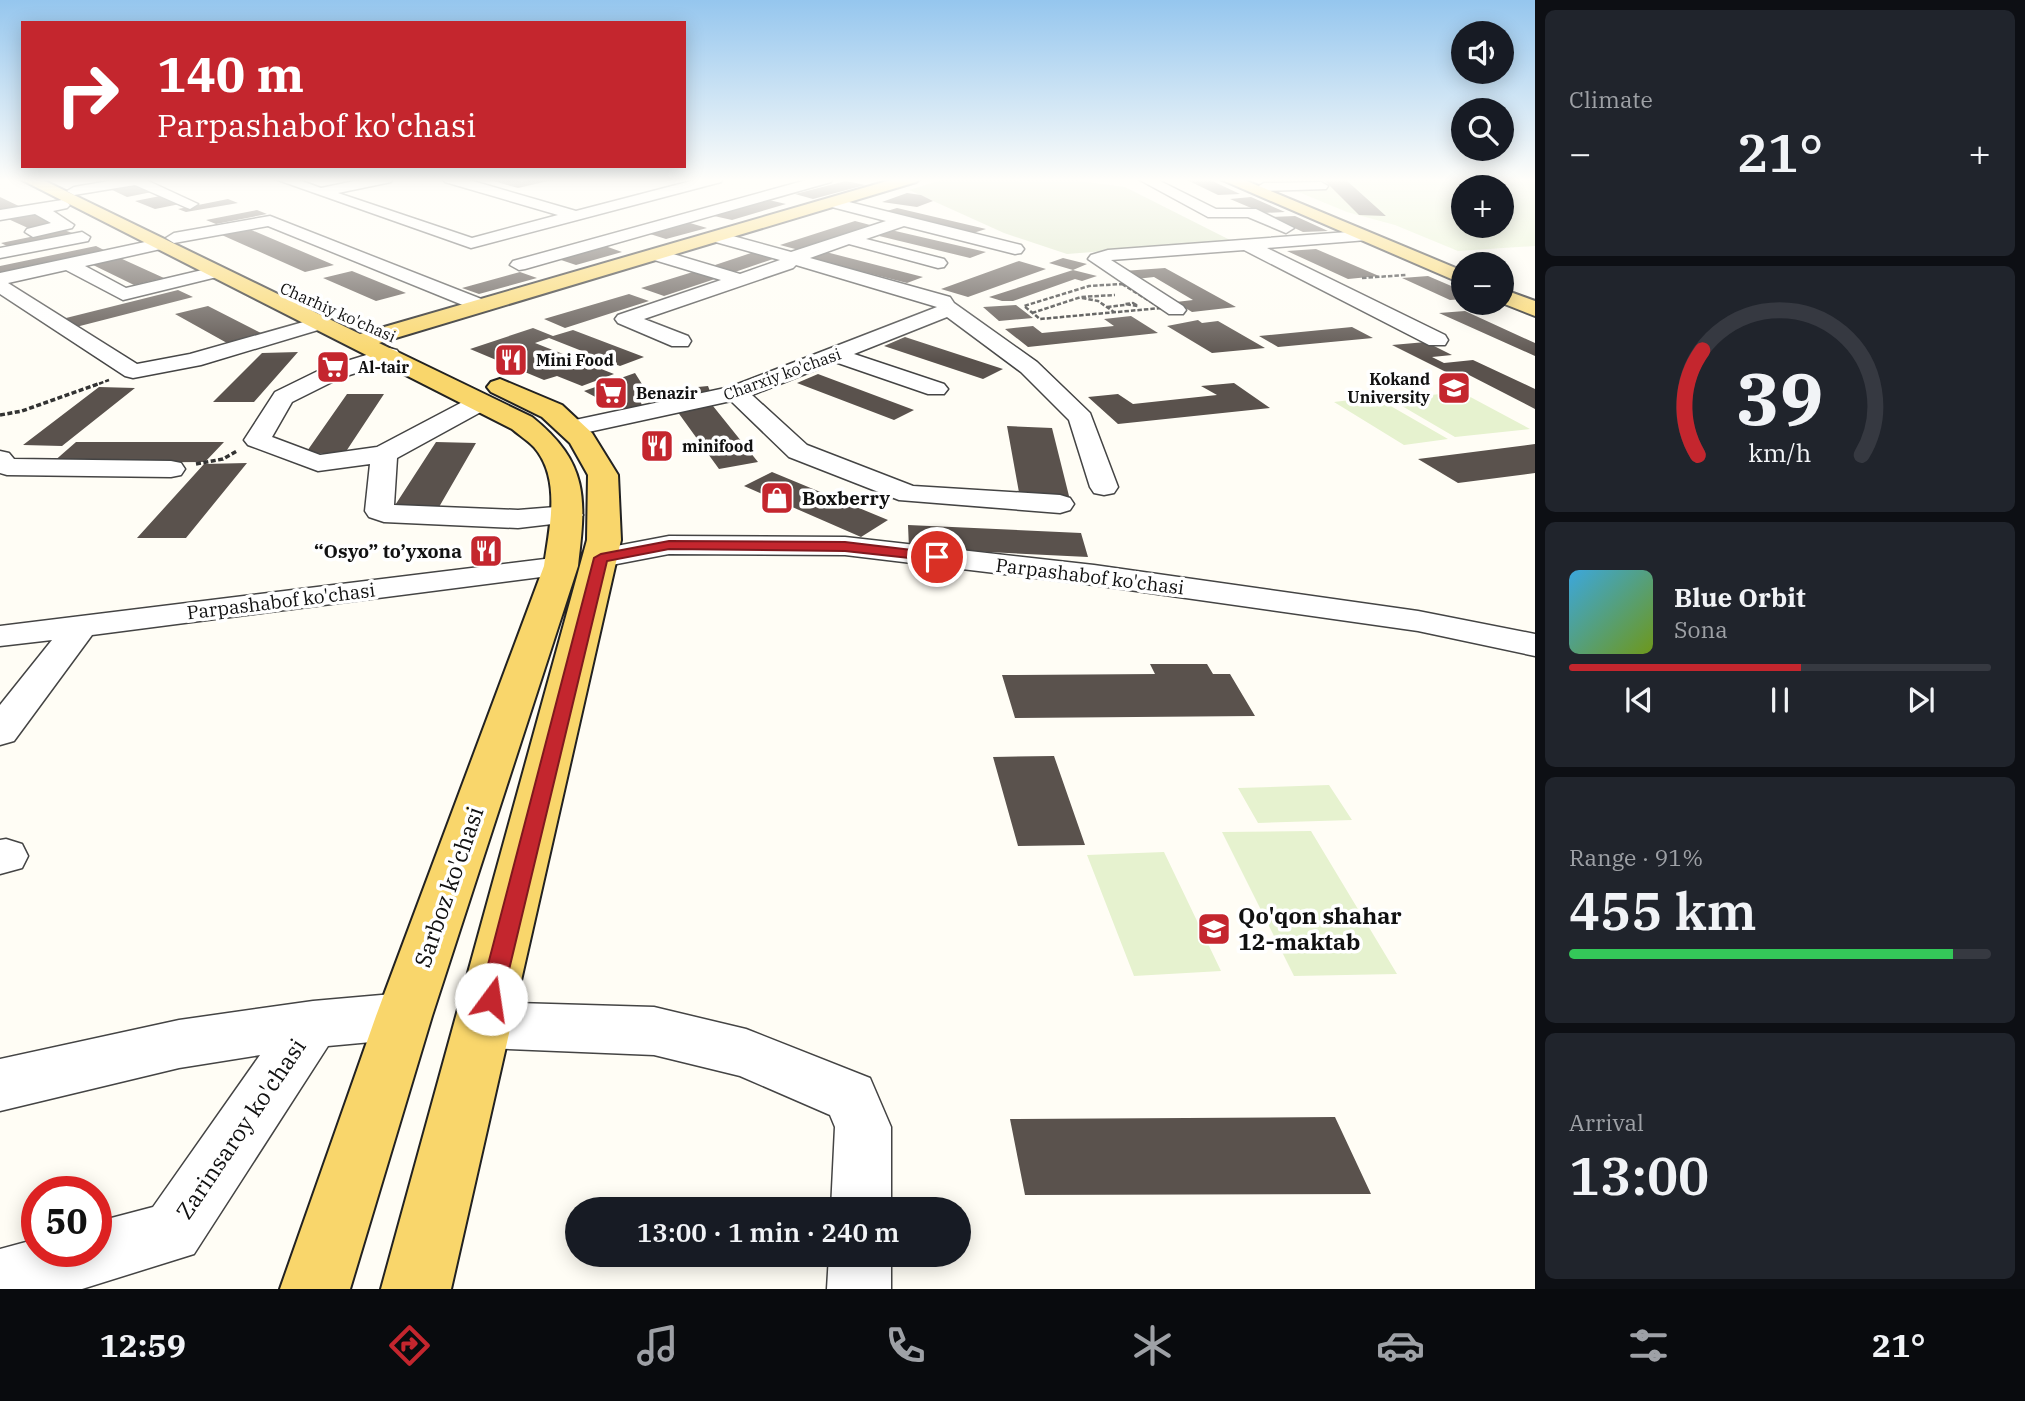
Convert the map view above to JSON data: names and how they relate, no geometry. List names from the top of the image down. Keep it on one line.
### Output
{"streets":{"main road":["Charhiy ko'chasi","Sarboz ko'chasi"],"street":["Charxiy ko'chasi","Parpashabof ko'chasi","Zarinsaroy ko'chasi"]},"crossings":[["Charhiy ko'chasi","Sarboz ko'chasi"],["Parpashabof ko'chasi","Sarboz ko'chasi"],["Sarboz ko'chasi","Zarinsaroy ko'chasi"]],"places":{"restaurant":["Mini Food","minifood","“Osyo” to’yxona"],"supermarket":["Al-tair","Benazir"],"school or university":["Kokand University","Qo'qon shahar 12-maktab"],"shop":["Boxberry"]},"page":{"tile":["Climate",["Range · 91%","455 km"],["Arrival","13:00"]],"map_buttons":["+","−"],"turn":["140 m","Parpashabof ko'chasi"],"heat":["−","21°","+"],"song":["Blue Orbit","Sona"],"limit":"50","trip":"13:00 · 1 min · 240 m","tabs":["12:59","21°"],"gauge":["39","km/h"]}}
